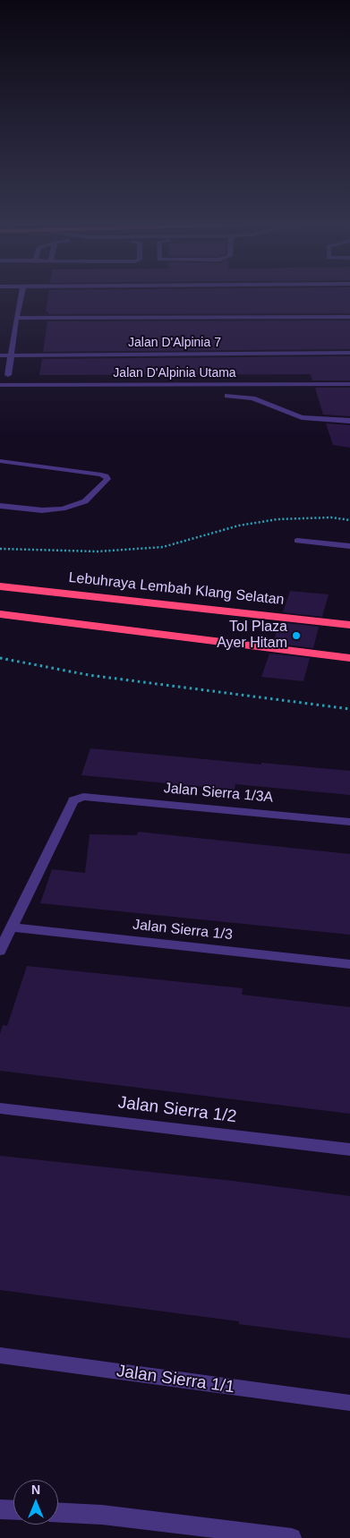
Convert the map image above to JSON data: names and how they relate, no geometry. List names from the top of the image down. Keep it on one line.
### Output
{"streets":{"highway":["Lebuhraya Lembah Klang Selatan"],"street":["Jalan D'Alpinia 7","Jalan D'Alpinia Utama","Jalan Sierra 1/3A","Jalan Sierra 1/3","Jalan Sierra 1/2","Jalan Sierra 1/1"]},"crossings":[["Jalan Sierra 1/3A","Jalan Sierra 1/3"]],"places":["Tol Plaza Ayer Hitam"],"north":"top"}
